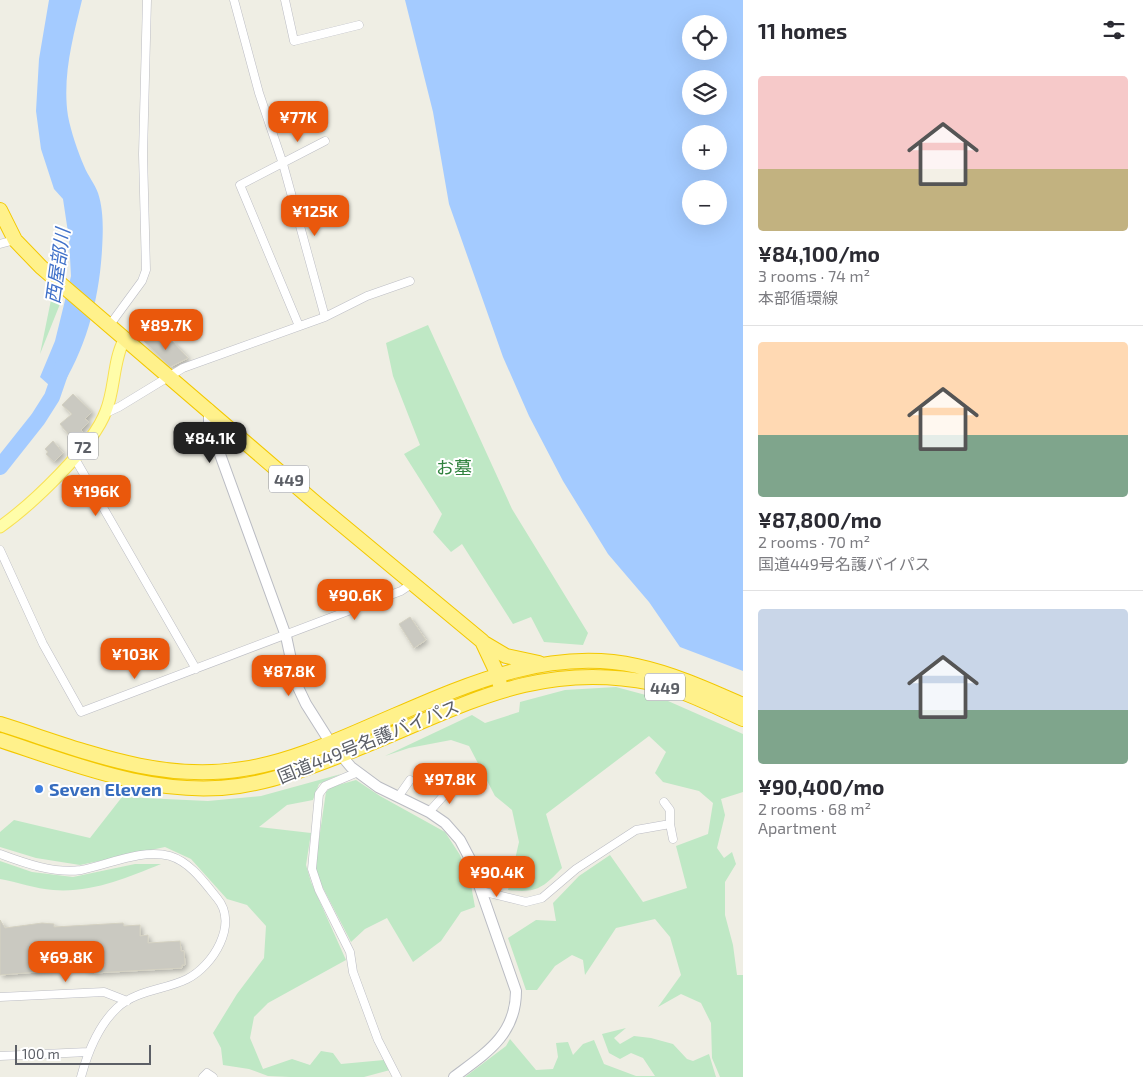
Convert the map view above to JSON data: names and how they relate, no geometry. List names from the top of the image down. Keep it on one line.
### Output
{"streets":{"highway":["449","国道449号名護バイパス"],"main road":["72"]},"crossings":[["72","449"],["449","国道449号名護バイパス"]],"water":["西屋部川"],"parks":["お墓"],"places":["Seven Eleven"],"scale_bar":"100 m","page":{"heading":"11 homes","map_buttons":["+","−"],"list":[{"name":"¥84,100/mo","note":"3 rooms · 74 m² · 本部循環線"},{"name":"¥87,800/mo","note":"2 rooms · 70 m² · 国道449号名護バイパス"},{"name":"¥90,400/mo","note":"2 rooms · 68 m² · Apartment"}],"price":["¥77K","¥125K","¥89.7K","¥84.1K","¥196K","¥90.6K","¥103K","¥87.8K","¥97.8K","¥90.4K","¥69.8K"],"scale":"100 m"}}
